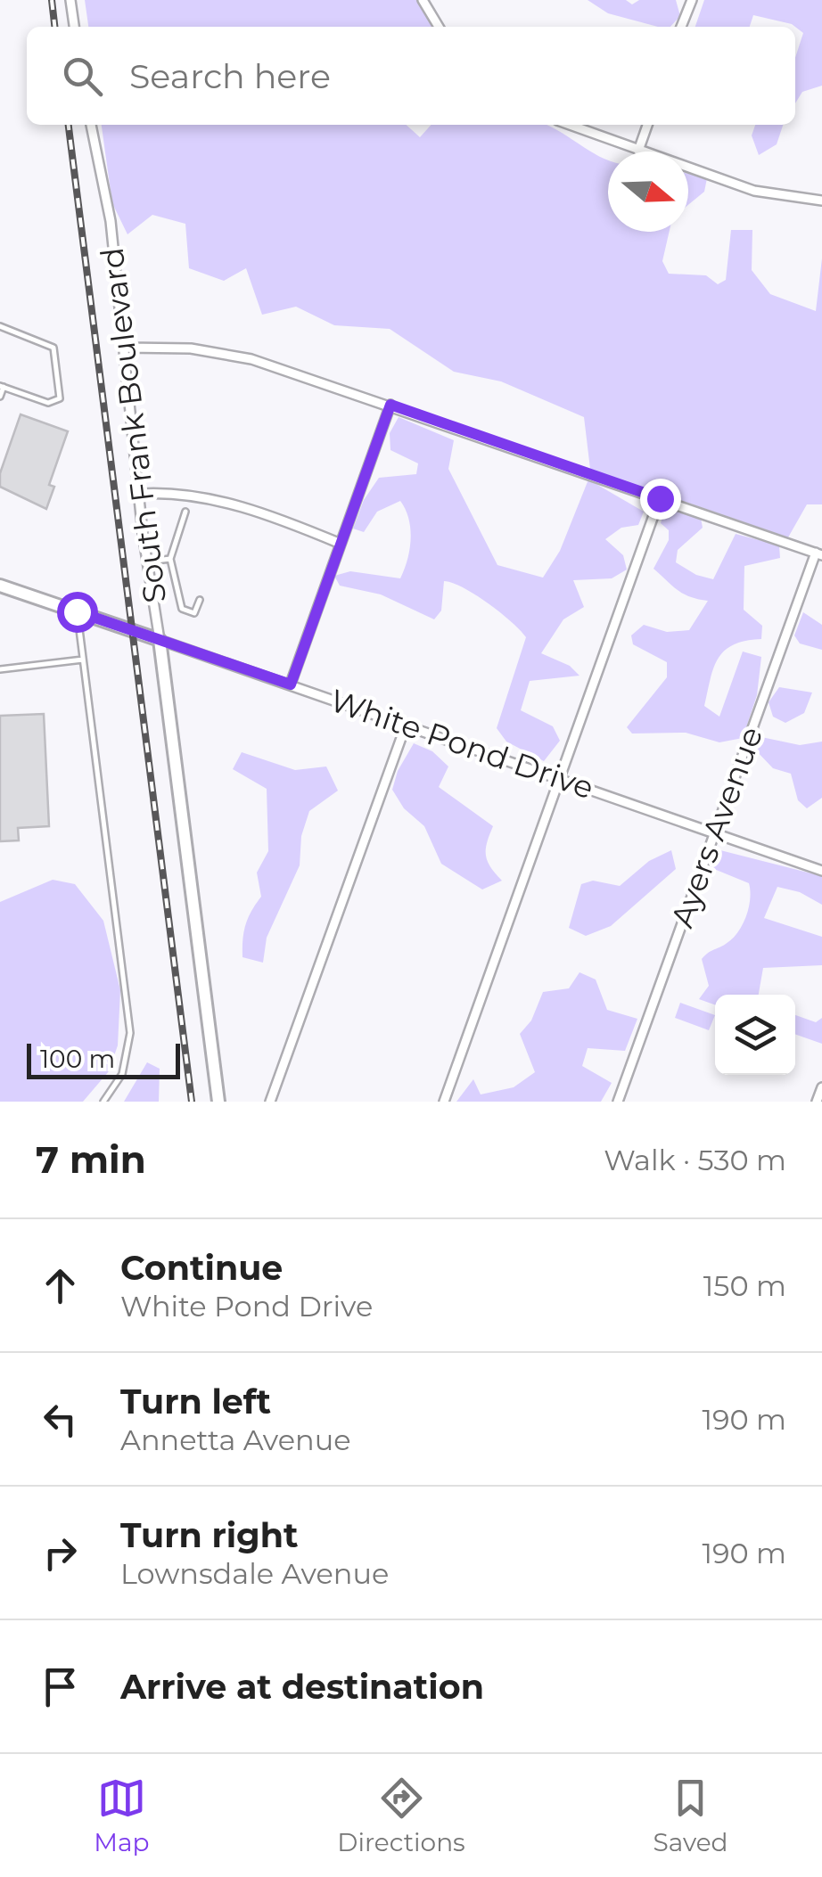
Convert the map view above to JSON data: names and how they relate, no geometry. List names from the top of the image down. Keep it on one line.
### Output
{"streets":{"street":["South Frank Boulevard","White Pond Drive","Ayers Avenue"]},"crossings":[["South Frank Boulevard","White Pond Drive"],["White Pond Drive","Ayers Avenue"]],"scale_bar":"100 m","north":"right","page":{"search":"Search here","scale":"100 m","heading":["7 min","Walk · 530 m"],"list":[["Continue","White Pond Drive","150 m"],["Turn left","Annetta Avenue","190 m"],["Turn right","Lownsdale Avenue","190 m"],"Arrive at destination"],"nav":["Map","Directions","Saved"]}}
